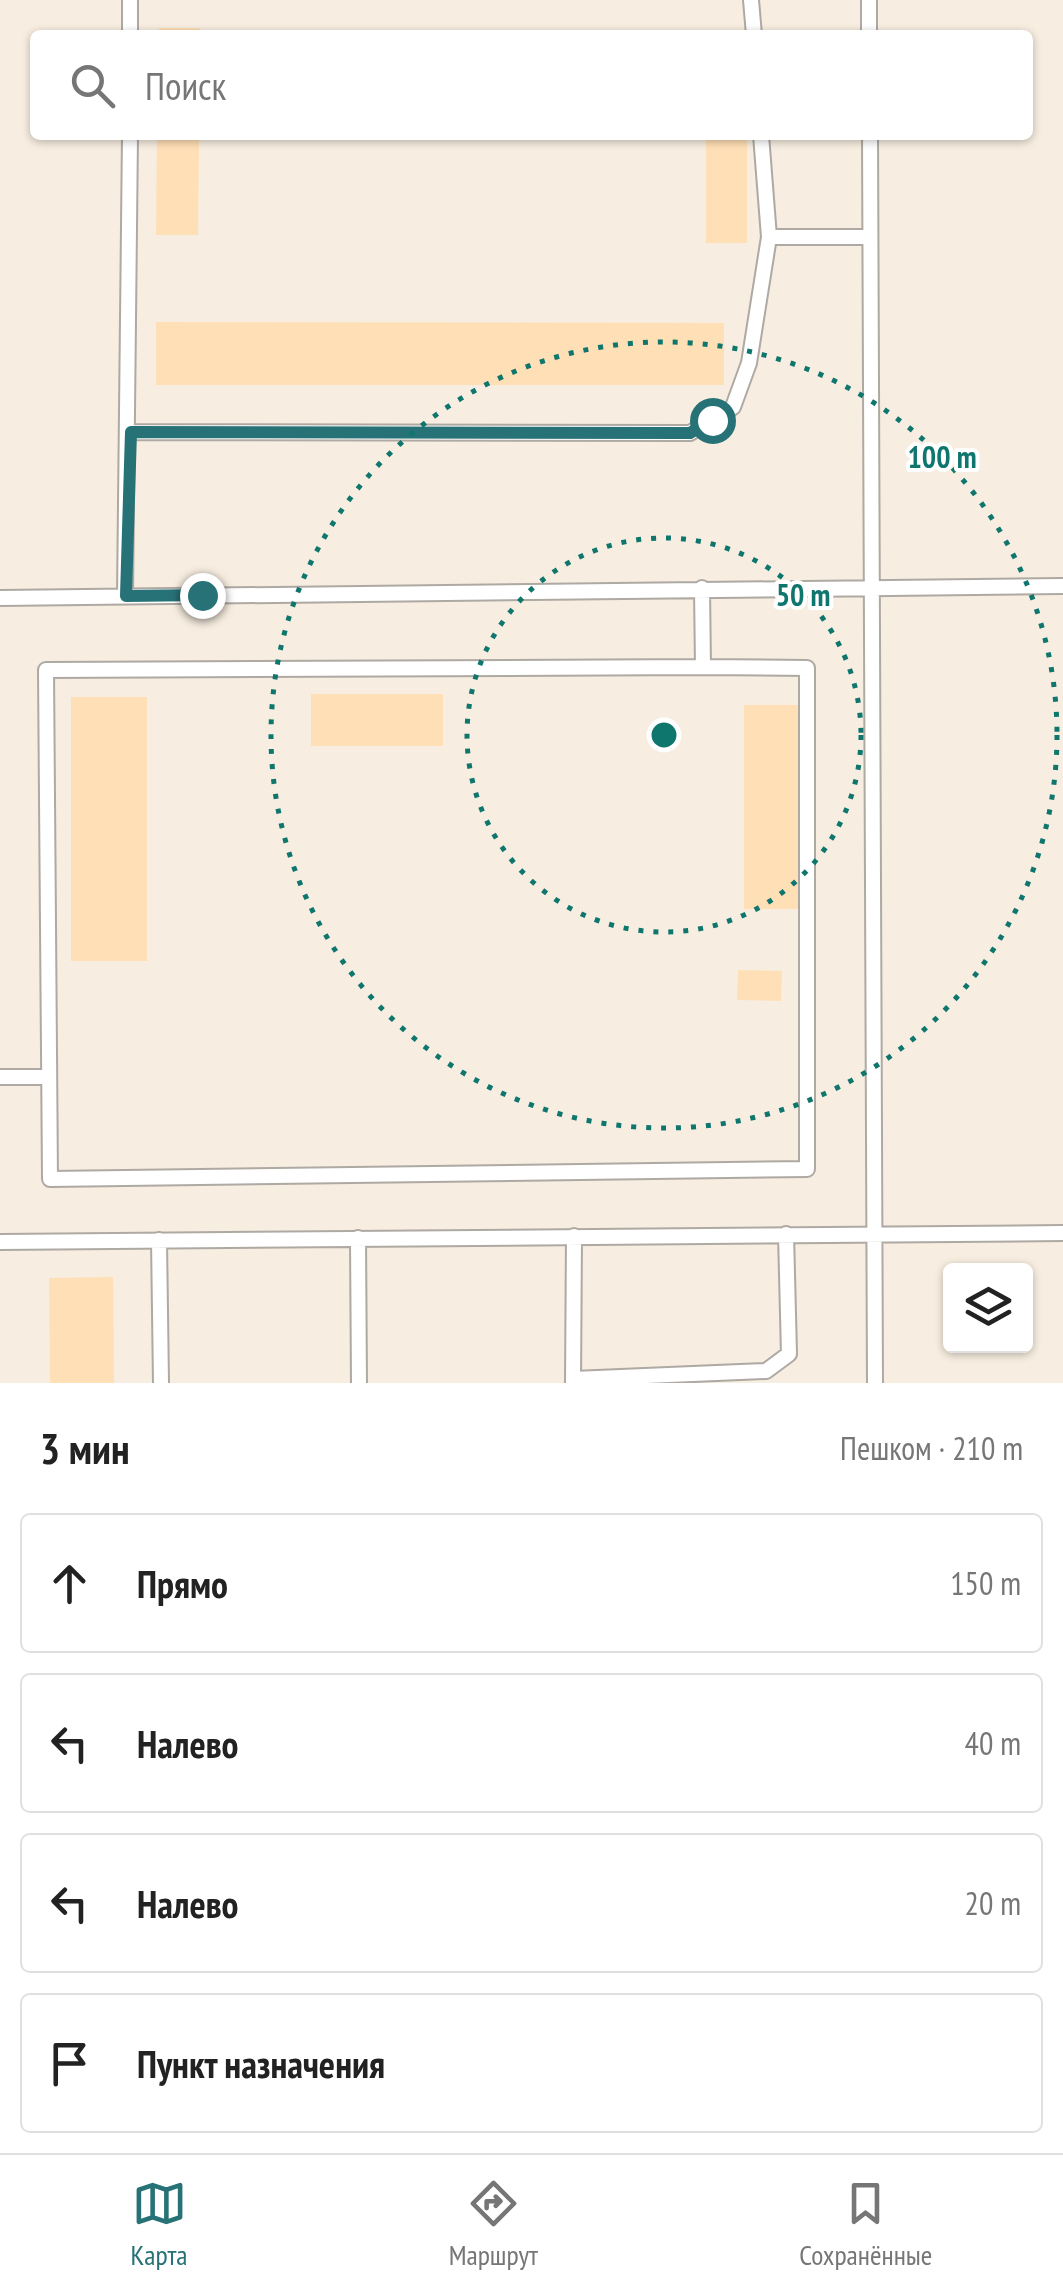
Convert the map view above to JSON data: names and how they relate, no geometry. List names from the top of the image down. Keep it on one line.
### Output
{"page":{"search":"Поиск","heading":["3 мин","Пешком · 210 m"],"list":[["Прямо","150 m"],["Налево","40 m"],["Налево","20 m"],"Пункт назначения"],"nav":["Карта","Маршрут","Сохранённые"]},"rings":["100 m","50 m"]}
